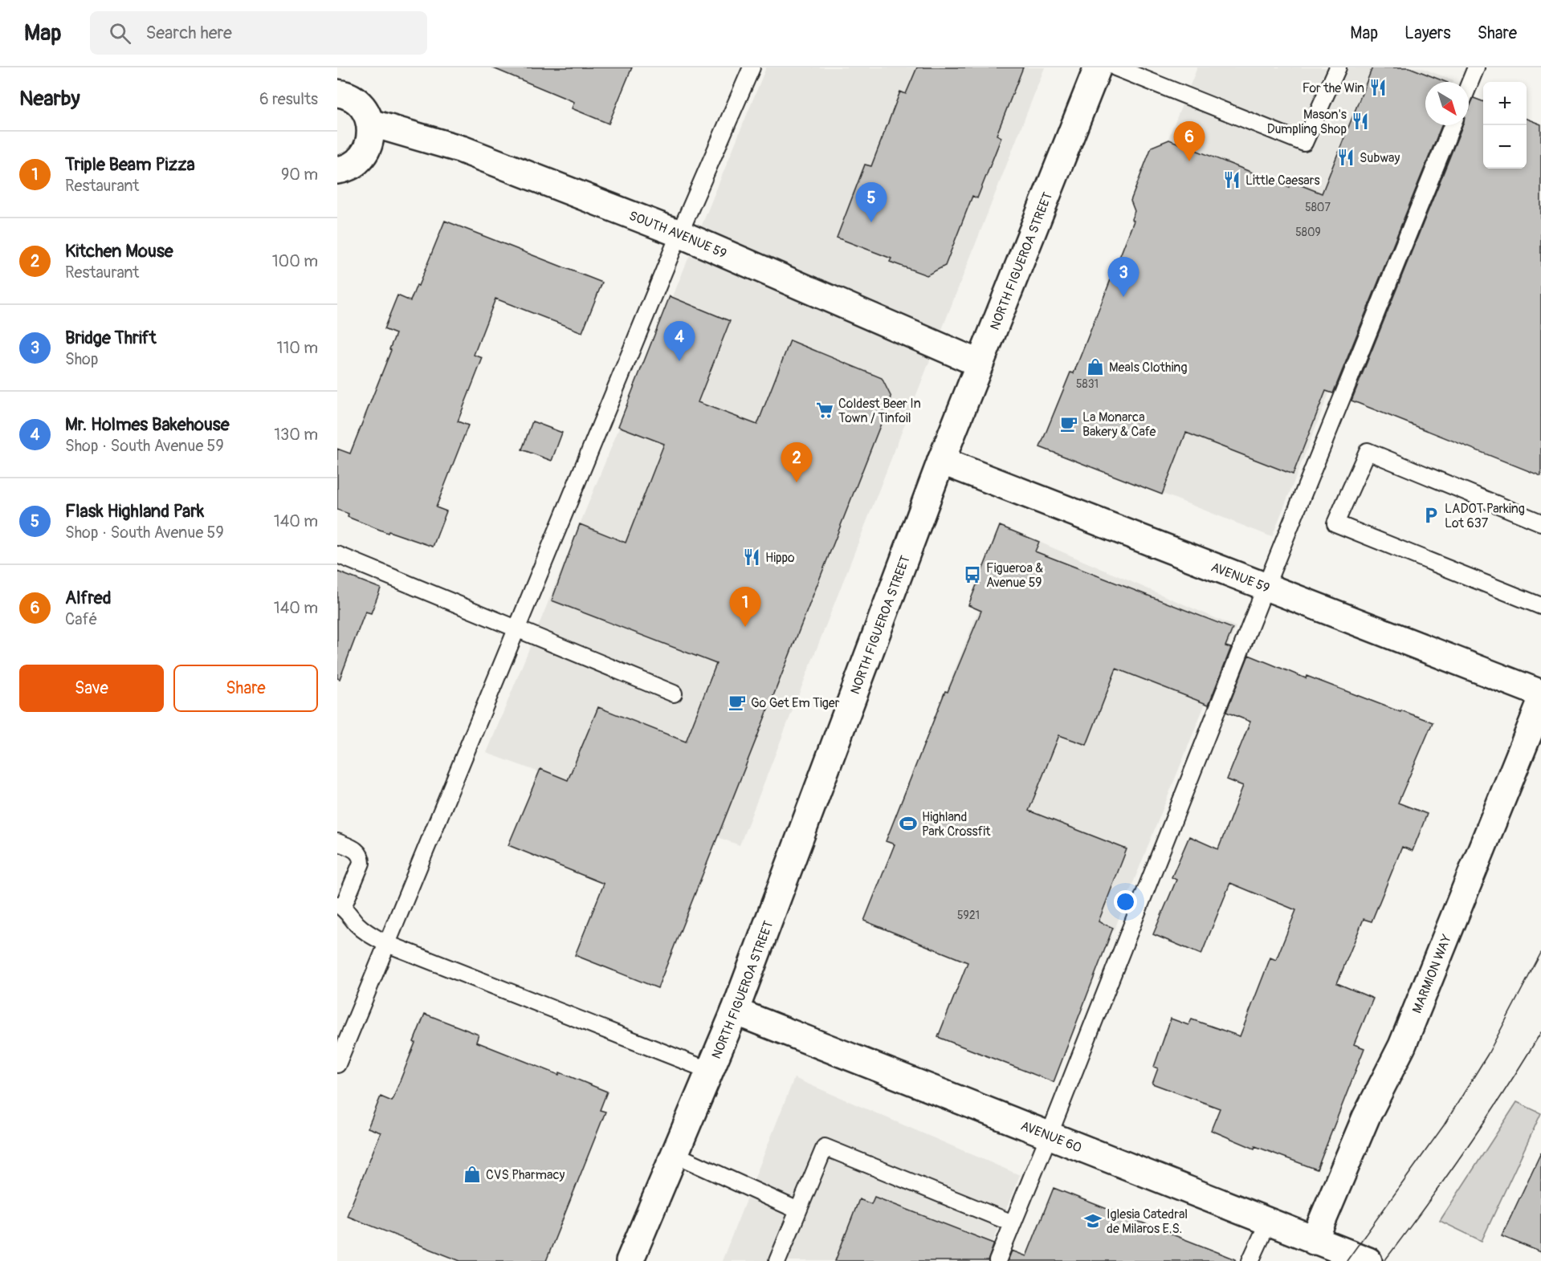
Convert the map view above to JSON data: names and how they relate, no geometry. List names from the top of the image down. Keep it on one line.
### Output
{"streets":{"street":["SOUTH AVENUE 59","NORTH FIGUEROA STREET","AVENUE 59","MARMION WAY","AVENUE 60"]},"crossings":[["SOUTH AVENUE 59","NORTH FIGUEROA STREET"],["NORTH FIGUEROA STREET","AVENUE 59"],["NORTH FIGUEROA STREET","AVENUE 60"],["MARMION WAY","AVENUE 60"]],"places":{"restaurant":["For the Win","Mason's Dumpling Shop","Subway","Little Caesars","Hippo"],"shop":["Meals Clothing","CVS Pharmacy"],"supermarket":["Coldest Beer In Town / Tinfoil"],"cafe":["La Monarca Bakery & Cafe","Go Get Em Tiger"],"parking":["LADOT Parking Lot 637"],"bus stop":["Figueroa & Avenue 59"],"sports":["Highland Park Crossfit"],"school or university":["Iglesia Catedral de Milaros E.S."]},"house_numbers":["5807","5809","5831","5921"],"north":"bottom right","page":{"header":"Map","search":"Search here","nav":["Map","Layers","Share"],"heading":["Nearby","6 results"],"map_buttons":["+","−"],"pins":["6","5","3","4","2","1"],"list":[{"mark":"1","name":"Triple Beam Pizza","note":"Restaurant","value":"90 m"},{"mark":"2","name":"Kitchen Mouse","note":"Restaurant","value":"100 m"},{"mark":"3","name":"Bridge Thrift","note":"Shop","value":"110 m"},{"mark":"4","name":"Mr. Holmes Bakehouse","note":"Shop · South Avenue 59","value":"130 m"},{"mark":"5","name":"Flask Highland Park","note":"Shop · South Avenue 59","value":"140 m"},{"mark":"6","name":"Alfred","note":"Café","value":"140 m"}],"buttons":["Save","Share"]}}
